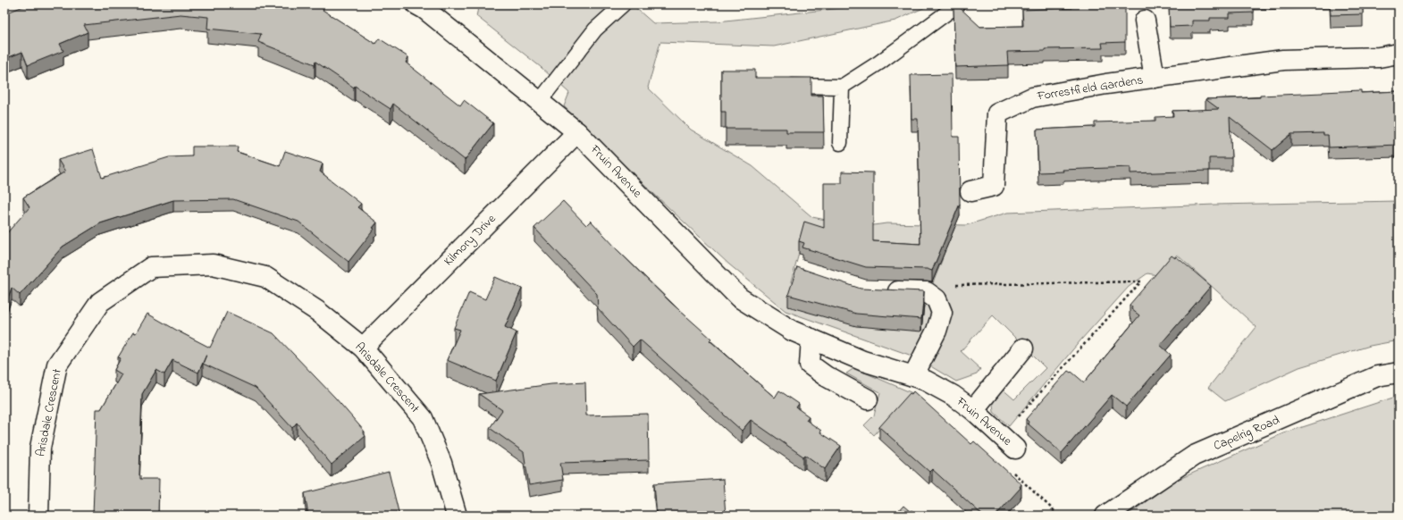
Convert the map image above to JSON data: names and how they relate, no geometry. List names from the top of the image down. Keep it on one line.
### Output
{"streets":{"street":["Forrestfield Gardens","Fruin Avenue","Kilmory Drive","Arisdale Crescent","Capelrig Road"]},"crossings":[["Fruin Avenue","Kilmory Drive"],["Kilmory Drive","Arisdale Crescent"]]}
